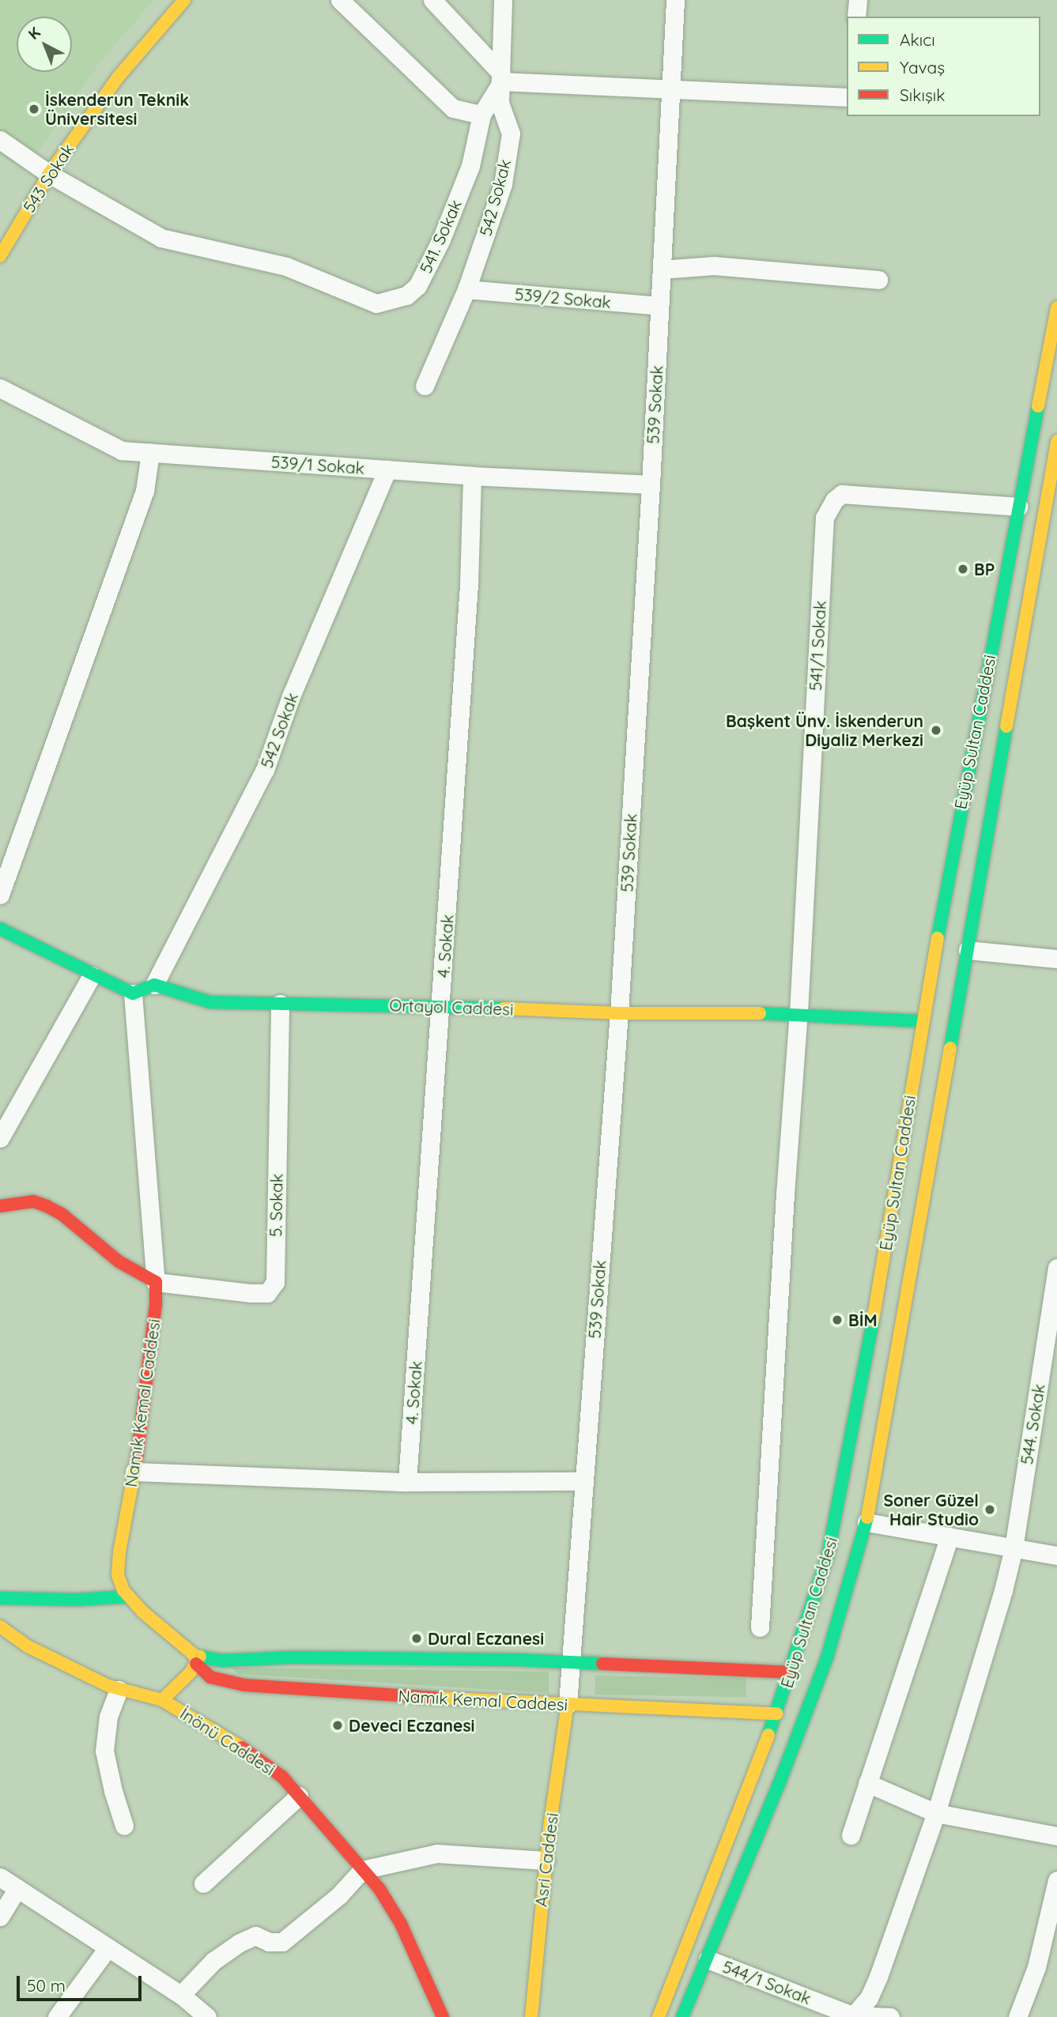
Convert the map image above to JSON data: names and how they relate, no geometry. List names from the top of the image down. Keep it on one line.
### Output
{"streets":{"street":["543 Sokak","542 Sokak","541. Sokak","539/2 Sokak","539 Sokak","539/1 Sokak","541/1 Sokak","Eyüp Sultan Caddesi","4. Sokak","Ortayol Caddesi","5. Sokak","Namık Kemal Caddesi","544. Sokak","İnönü Caddesi","Asri Caddesi","544/1 Sokak"]},"crossings":[["543 Sokak","541. Sokak"],["542 Sokak","541. Sokak"],["542 Sokak","539/2 Sokak"],["542 Sokak","539/1 Sokak"],["542 Sokak","Ortayol Caddesi"],["539/2 Sokak","539 Sokak"],["539 Sokak","539/1 Sokak"],["539 Sokak","Ortayol Caddesi"],["539 Sokak","Namık Kemal Caddesi"],["539 Sokak","Asri Caddesi"],["539/1 Sokak","4. Sokak"],["541/1 Sokak","Eyüp Sultan Caddesi"],["541/1 Sokak","Ortayol Caddesi"],["Eyüp Sultan Caddesi","Ortayol Caddesi"],["Eyüp Sultan Caddesi","Namık Kemal Caddesi"],["4. Sokak","Ortayol Caddesi"],["Ortayol Caddesi","5. Sokak"],["5. Sokak","Namık Kemal Caddesi"],["Namık Kemal Caddesi","Asri Caddesi"],["544. Sokak","544/1 Sokak"]],"places":["İskenderun Teknik Üniversitesi","BP","Başkent Ünv. İskenderun Diyaliz Merkezi","BİM","Soner Güzel Hair Studio","Dural Eczanesi","Deveci Eczanesi"],"legend":["Akıcı","Yavaş","Sıkışık"],"scale_bar":"50 m","north":"top left"}
